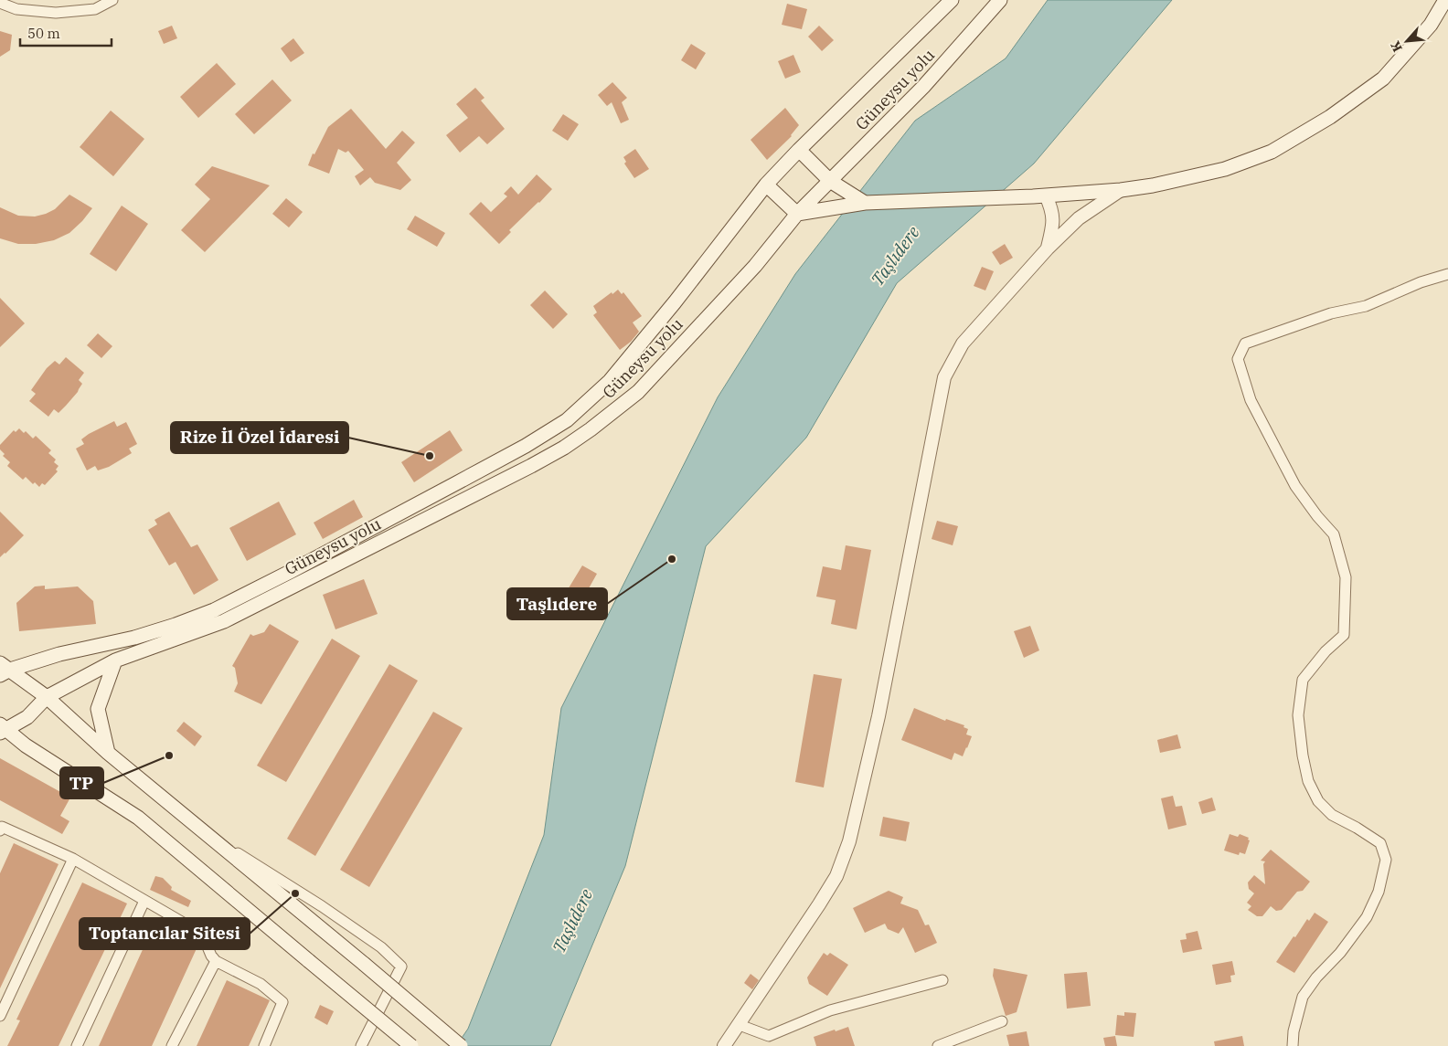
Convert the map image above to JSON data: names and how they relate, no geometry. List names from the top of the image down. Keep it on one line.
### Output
{"streets":{"main road":["Güneysu yolu"]},"water":["Taşlıdere"],"places":["Rize İl Özel İdaresi","Taşlıdere","TP","Toptancılar Sitesi"],"scale_bar":"50 m","north":"bottom left"}
